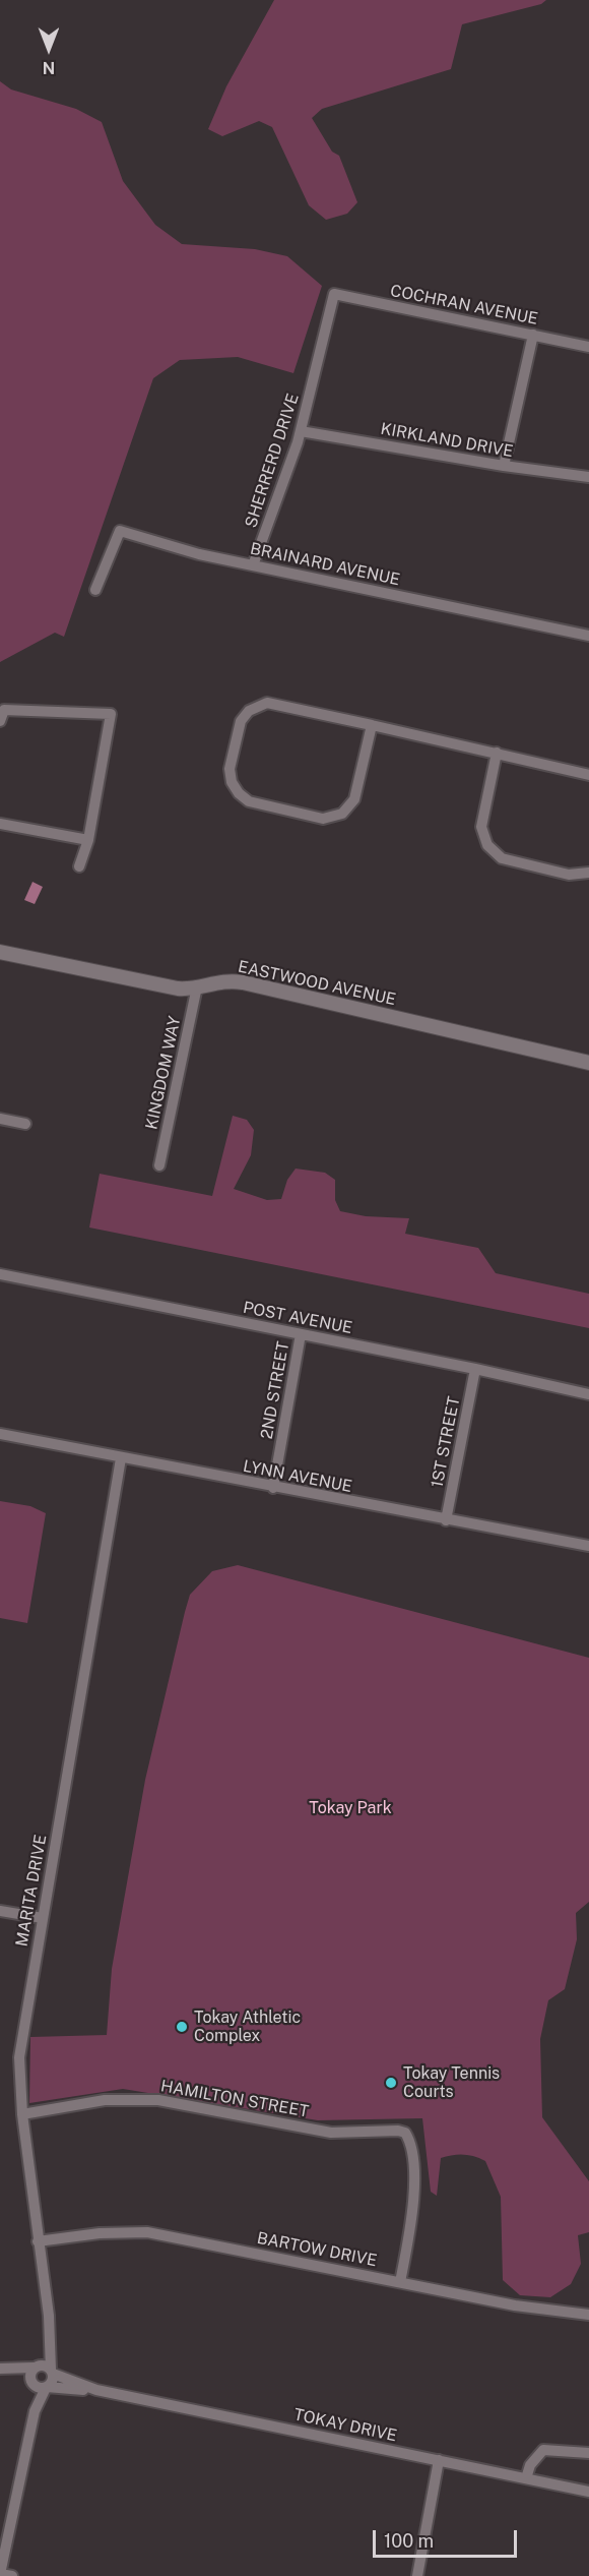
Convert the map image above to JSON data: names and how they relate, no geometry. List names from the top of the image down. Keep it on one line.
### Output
{"streets":{"street":["COCHRAN AVENUE","KIRKLAND DRIVE","SHERRERD DRIVE","BRAINARD AVENUE","EASTWOOD AVENUE","KINGDOM WAY","POST AVENUE","2ND STREET","1ST STREET","LYNN AVENUE","MARITA DRIVE","HAMILTON STREET","BARTOW DRIVE","TOKAY DRIVE"]},"crossings":[["COCHRAN AVENUE","SHERRERD DRIVE"],["KIRKLAND DRIVE","SHERRERD DRIVE"],["SHERRERD DRIVE","BRAINARD AVENUE"],["EASTWOOD AVENUE","KINGDOM WAY"],["POST AVENUE","2ND STREET"],["POST AVENUE","1ST STREET"],["2ND STREET","LYNN AVENUE"],["1ST STREET","LYNN AVENUE"],["LYNN AVENUE","MARITA DRIVE"],["MARITA DRIVE","HAMILTON STREET"],["MARITA DRIVE","BARTOW DRIVE"],["MARITA DRIVE","TOKAY DRIVE"],["HAMILTON STREET","BARTOW DRIVE"]],"parks":["Tokay Park"],"places":["Tokay Athletic Complex","Tokay Tennis Courts"],"scale_bar":"100 m","north":"bottom"}
